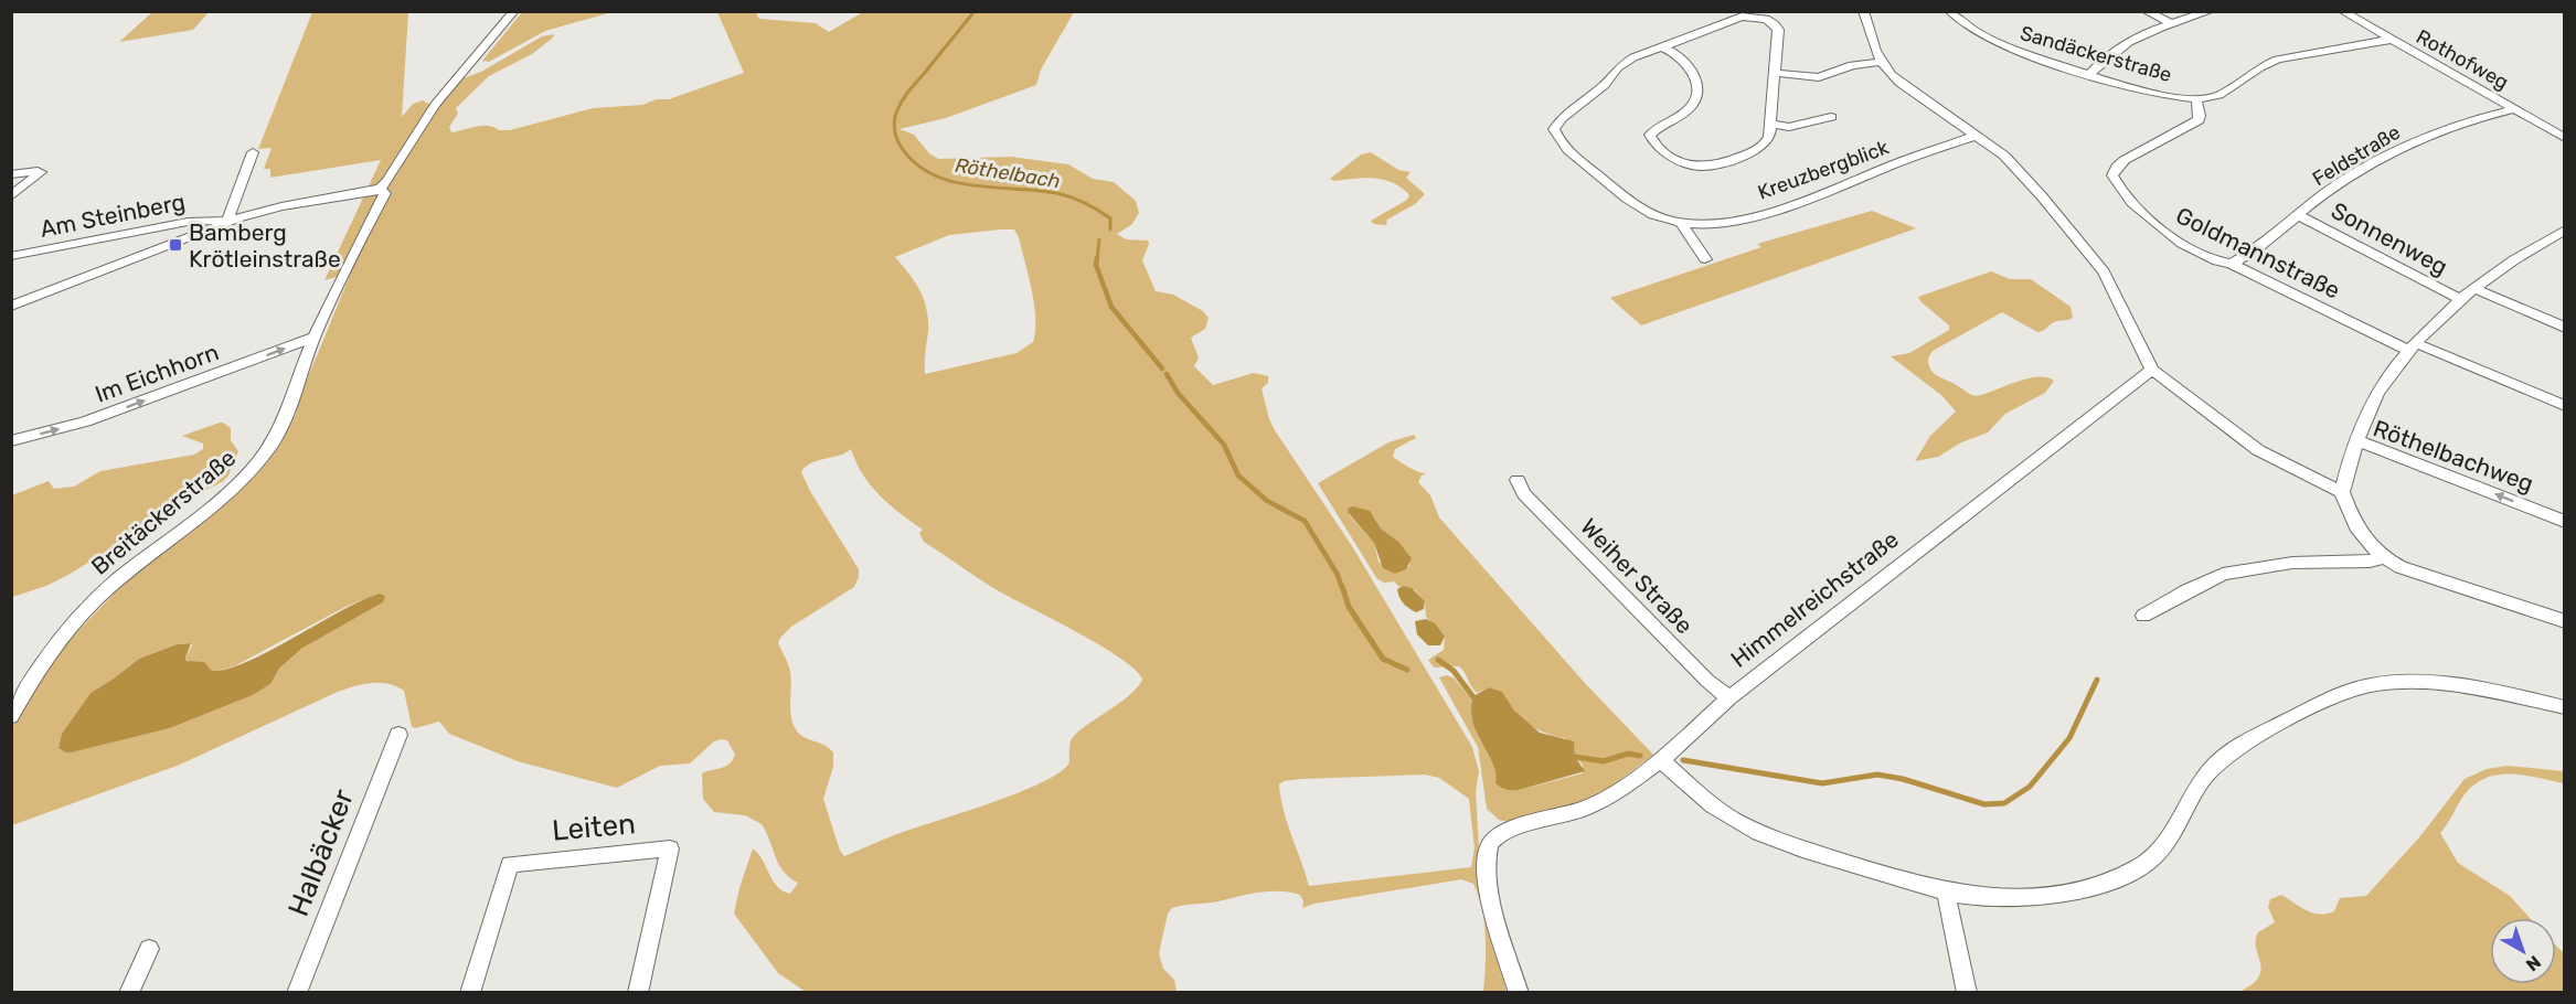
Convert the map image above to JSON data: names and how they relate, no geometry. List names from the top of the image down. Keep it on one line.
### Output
{"streets":{"street":["Sandäckerstraße","Rothofweg","Feldstraße","Kreuzbergblick","Am Steinberg","Sonnenweg","Goldmannstraße","Im Eichhorn","Röthelbachweg","Breitäckerstraße","Weiher Straße","Himmelreichstraße","Leiten","Halbäcker"]},"crossings":[["Sandäckerstraße","Rothofweg"],["Sandäckerstraße","Goldmannstraße"],["Rothofweg","Feldstraße"],["Feldstraße","Sonnenweg"],["Feldstraße","Goldmannstraße"],["Sonnenweg","Goldmannstraße"],["Sonnenweg","Röthelbachweg"],["Im Eichhorn","Breitäckerstraße"],["Weiher Straße","Himmelreichstraße"]],"one_way":["Im Eichhorn"],"water":["Röthelbach"],"places":{"transit":["Bamberg Krötleinstraße"]},"north":"bottom right"}
